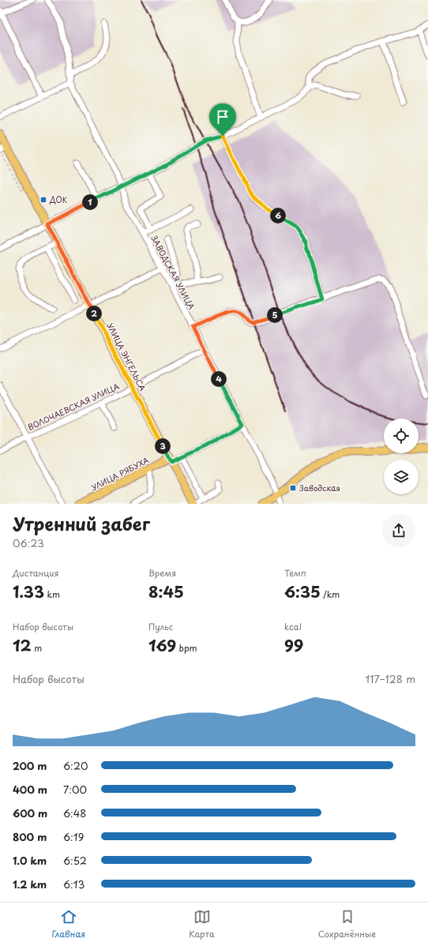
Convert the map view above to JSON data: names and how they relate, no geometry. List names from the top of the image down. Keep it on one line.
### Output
{"streets":{"main road":["УЛИЦА ЭНГЕЛЬСА","УЛИЦА РЯБУХА"],"street":["ЗАВОДСКАЯ УЛИЦА","ВОЛОЧАЕВСКАЯ УЛИЦА"]},"crossings":[["ЗАВОДСКАЯ УЛИЦА","ВОЛОЧАЕВСКАЯ УЛИЦА"],["УЛИЦА ЭНГЕЛЬСА","ВОЛОЧАЕВСКАЯ УЛИЦА"],["УЛИЦА ЭНГЕЛЬСА","УЛИЦА РЯБУХА"]],"places":{"transit":["ДОК","Заводская"]},"page":{"pins":["1","6","2","5","4","3"],"heading":["Утренний забег","06:23"],"stats":[["Дистанция","1.33 km"],["Время","8:45"],["Темп","6:35 /km"],["Набор высоты","12 m"],["Пульс","169 bpm"],["kcal","99"]],"chart":["Набор высоты","117–128 m"],"list":[{"name":"200 m","note":"6:20"},{"name":"400 m","note":"7:00"},{"name":"600 m","note":"6:48"},{"name":"800 m","note":"6:19"},{"name":"1.0 km","note":"6:52"},{"name":"1.2 km","note":"6:13"}],"tabs":["Главная","Карта","Сохранённые"]}}
